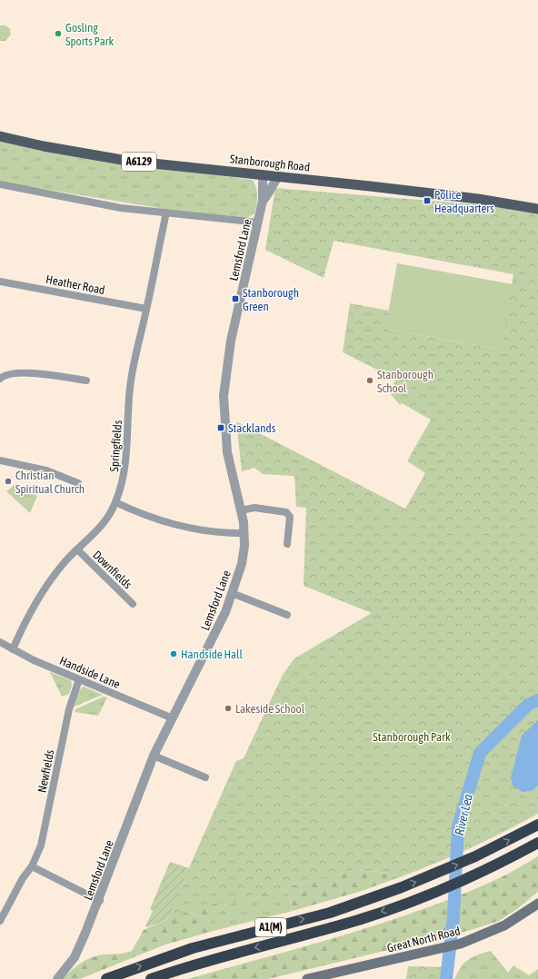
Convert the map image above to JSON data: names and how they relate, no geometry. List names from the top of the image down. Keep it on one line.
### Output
{"streets":{"highway":["A1(M)"],"main road":["A6129","Stanborough Road","Great North Road"],"street":["Lemsford Lane","Heather Road","Springfields","Downfields","Handside Lane","Newfields"]},"crossings":[["Stanborough Road","Lemsford Lane"],["Lemsford Lane","Handside Lane"],["Heather Road","Springfields"],["Springfields","Downfields"],["Springfields","Handside Lane"],["Handside Lane","Newfields"]],"water":["River Lea"],"parks":["Stanborough Park"],"places":{"other":["Gosling Sports Park","Stanborough School","Christian Spiritual Church","Handside Hall","Lakeside School"],"transit":["Police Headquarters","Stanborough Green","Stacklands"]}}
